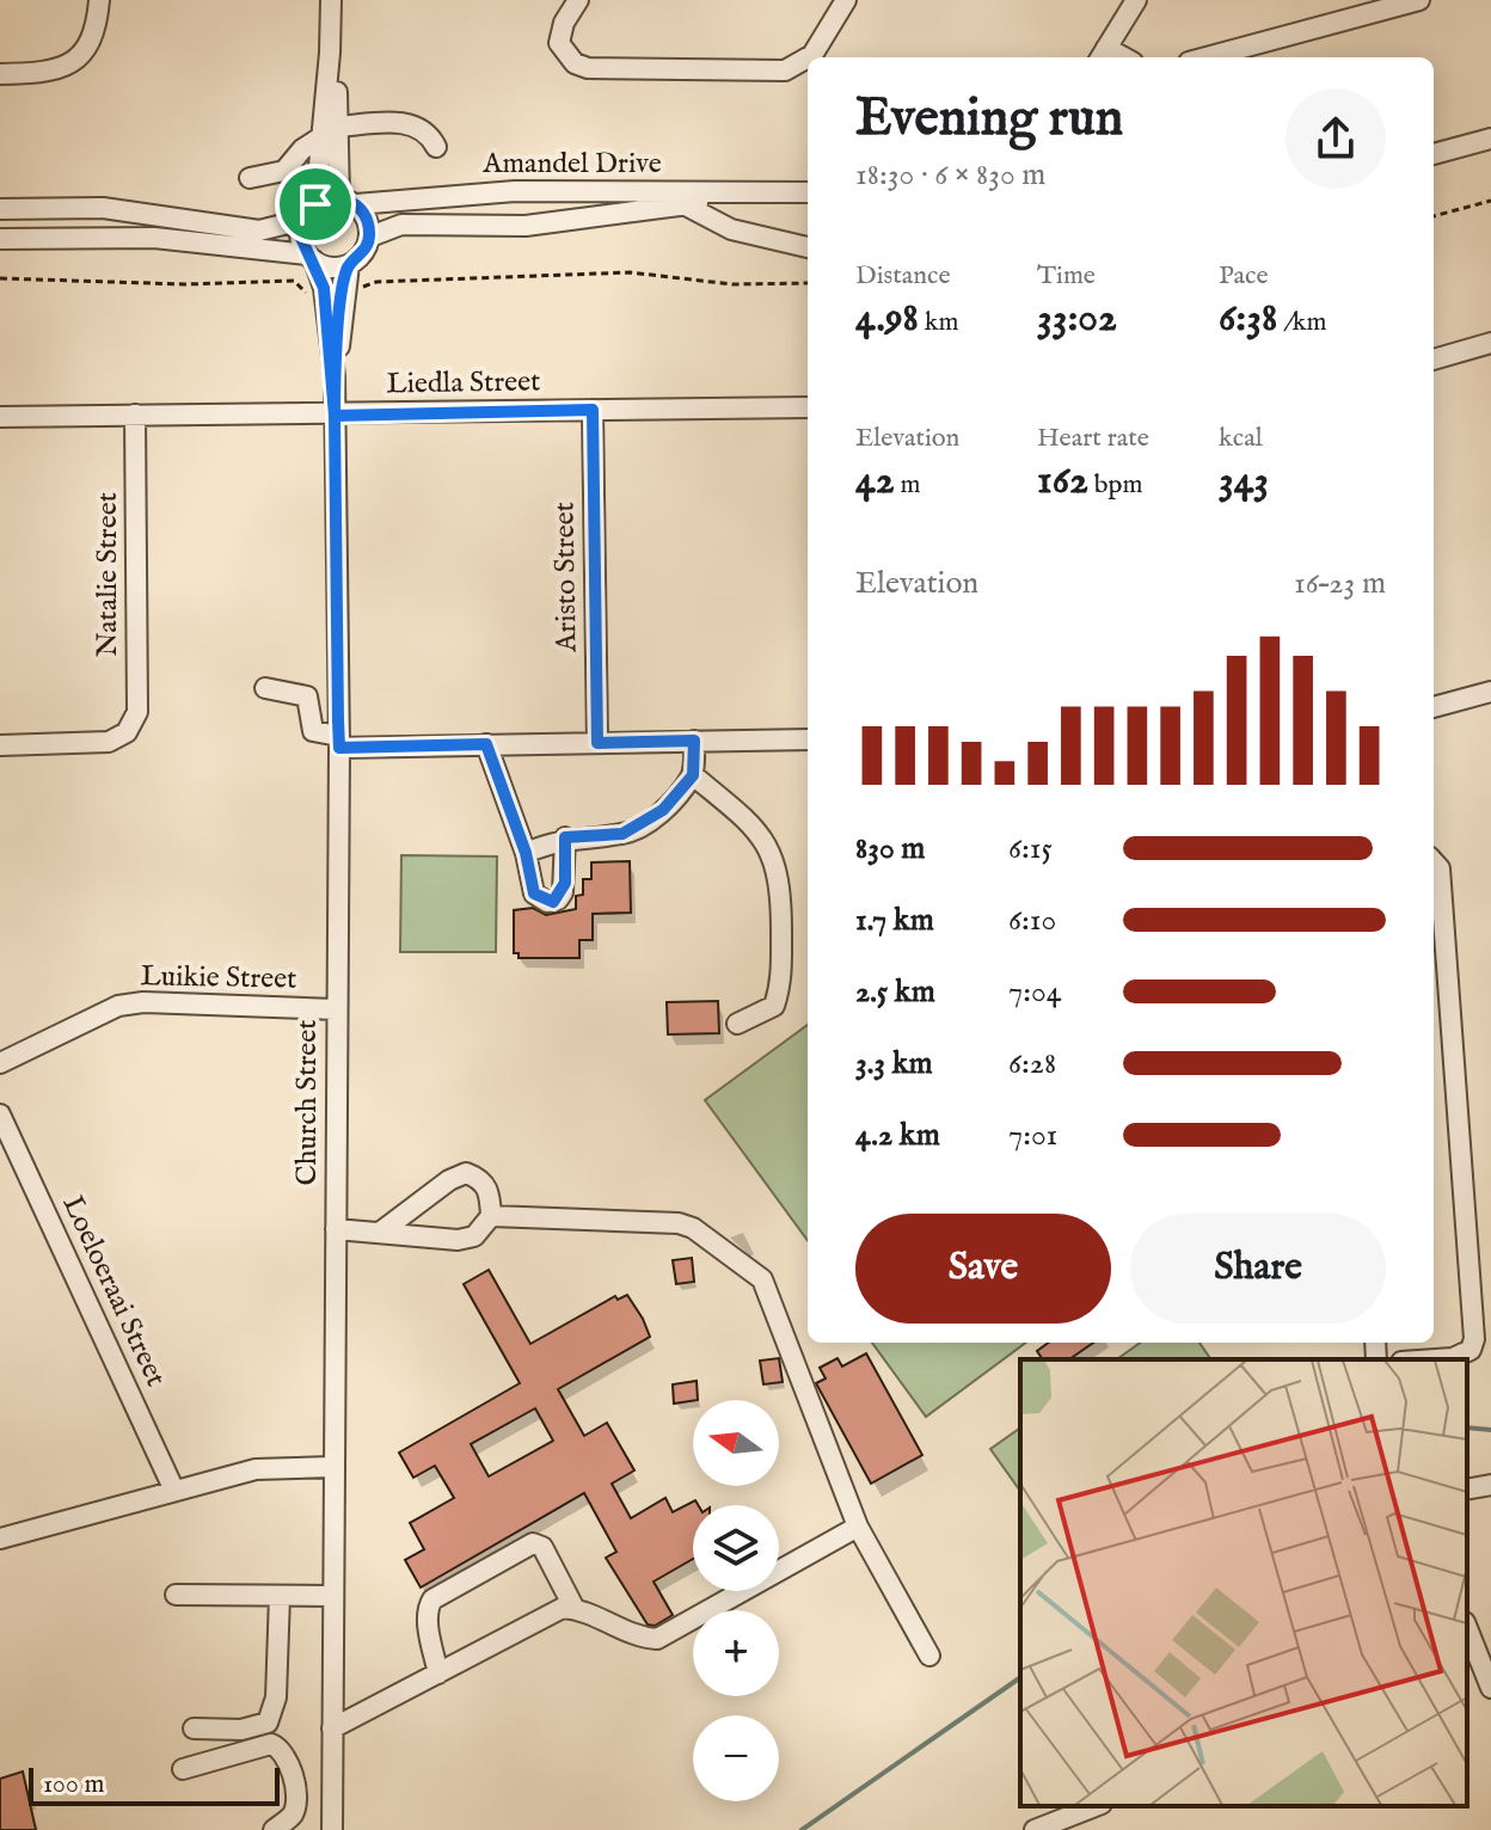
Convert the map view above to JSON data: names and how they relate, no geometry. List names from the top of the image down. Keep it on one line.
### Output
{"streets":{"street":["Amandel Drive","Liedla Street","Natalie Street","Aristo Street","Luikie Street","Church Street","Loeloeraai Street"]},"crossings":[["Amandel Drive","Church Street"],["Liedla Street","Natalie Street"],["Liedla Street","Aristo Street"],["Liedla Street","Church Street"],["Luikie Street","Church Street"]],"scale_bar":"100 m","north":"left","page":{"heading":["Evening run","18:30 · 6 × 830 m"],"stats":[["Distance","4.98 km"],["Time","33:02"],["Pace","6:38 /km"],["Elevation","42 m"],["Heart rate","162 bpm"],["kcal","343"]],"chart":["Elevation","16–23 m"],"list":[{"name":"830 m","note":"6:15"},{"name":"1.7 km","note":"6:10"},{"name":"2.5 km","note":"7:04"},{"name":"3.3 km","note":"6:28"},{"name":"4.2 km","note":"7:01"}],"buttons":["Save","Share"],"map_buttons":["+","−"],"scale":"100 m"}}
